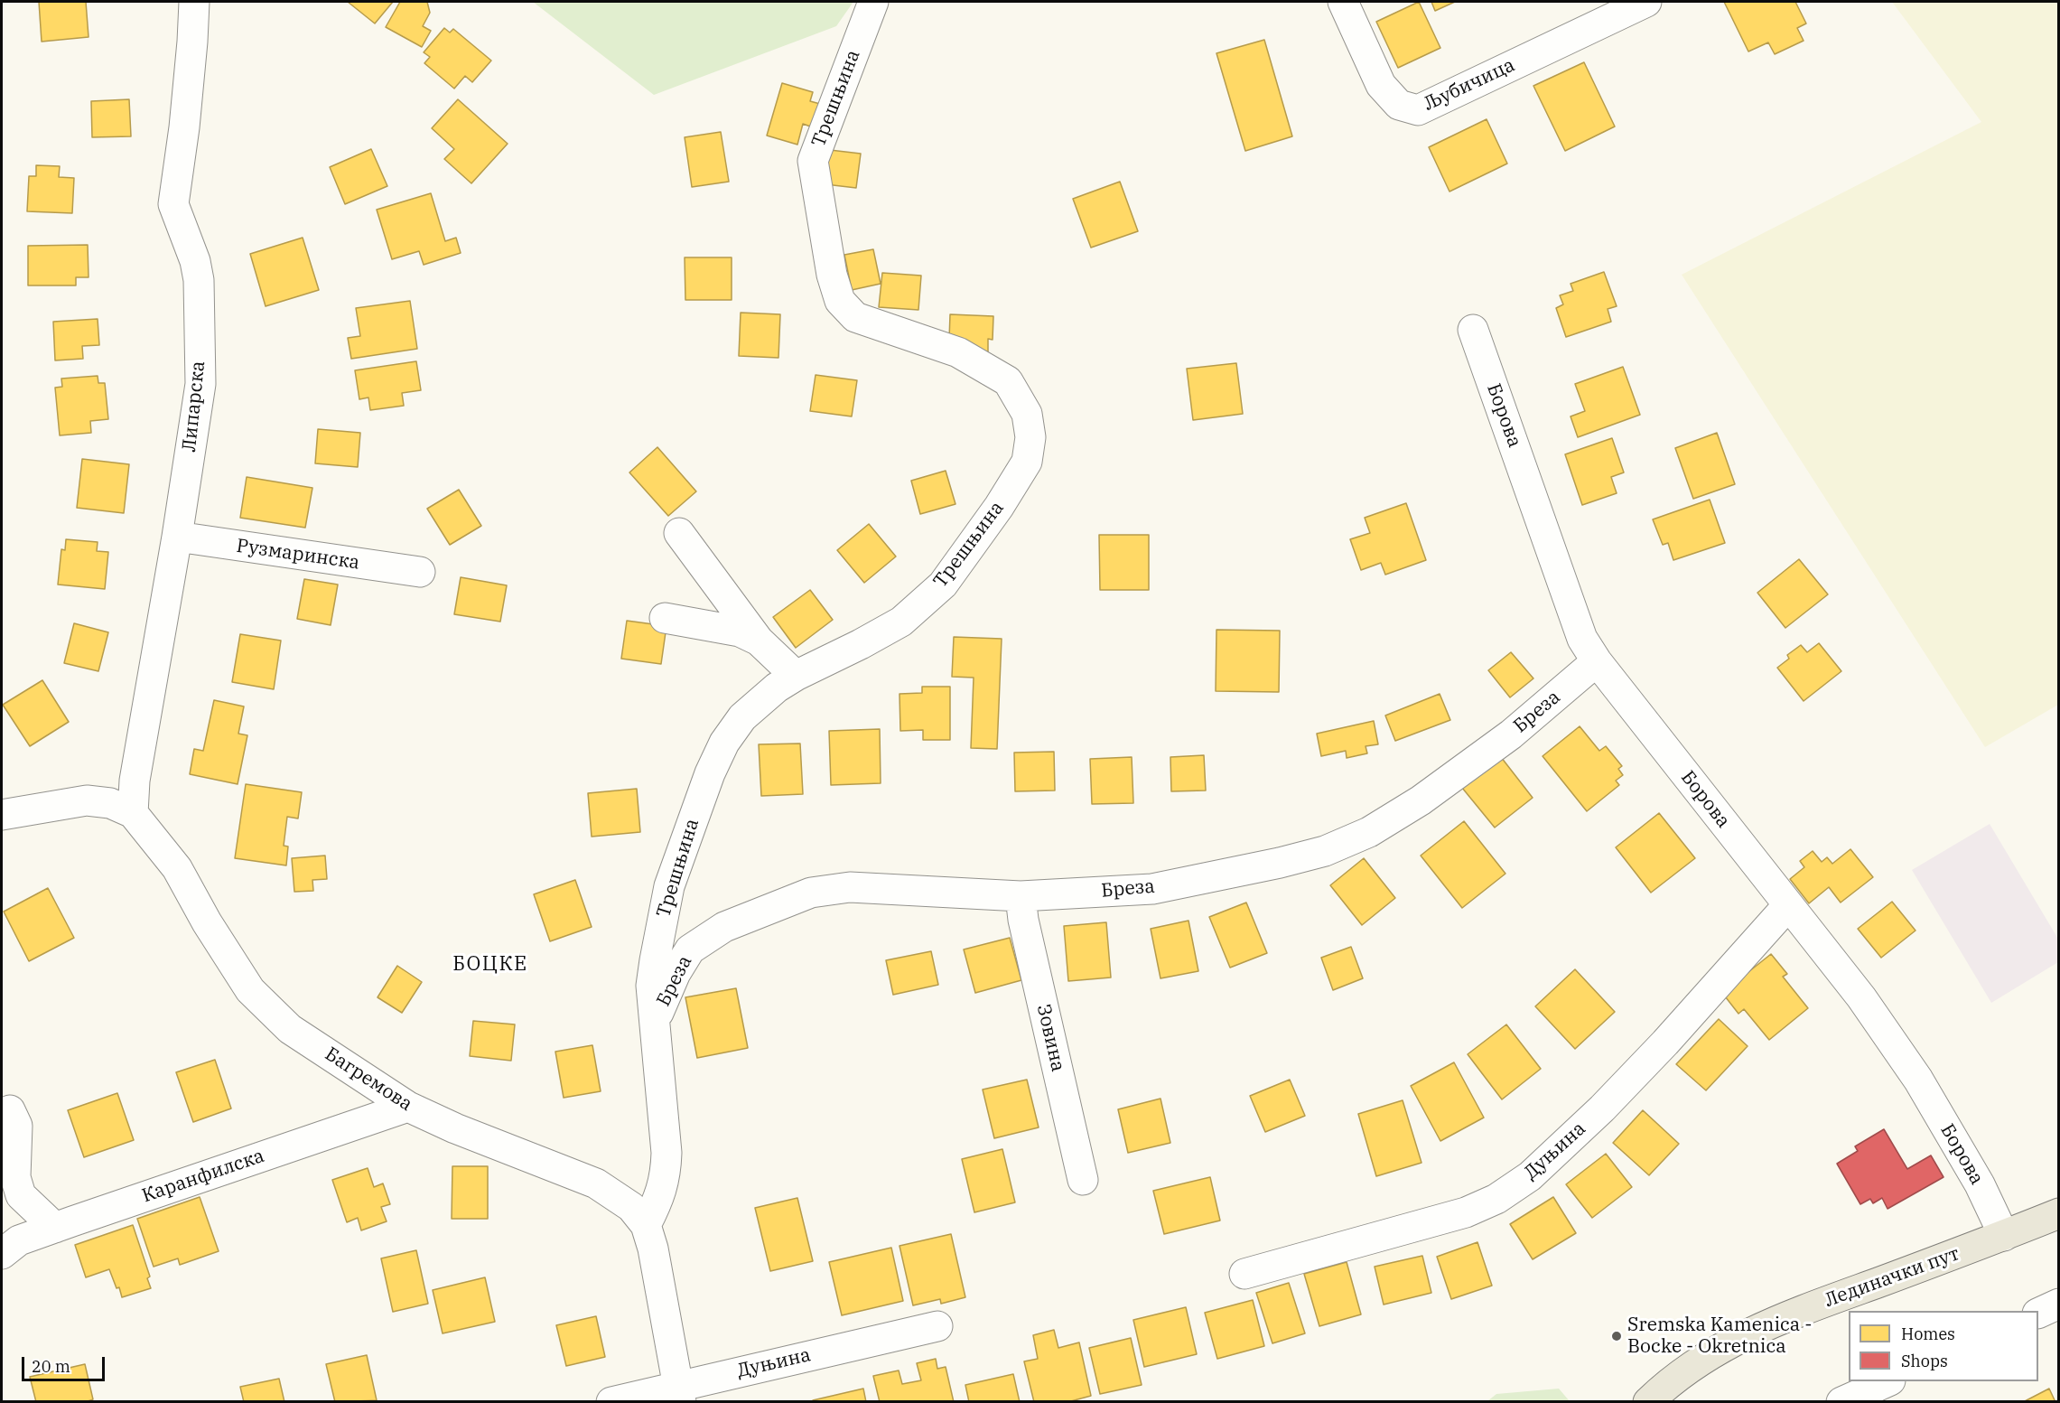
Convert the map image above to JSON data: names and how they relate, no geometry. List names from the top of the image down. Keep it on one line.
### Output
{"streets":{"main road":["Лединачки пут"],"street":["Љубичица","Трешњина","Липарска","Борова","Рузмаринска","Бреза","Зовина","Багремова","Дуњина","Каранфилска"]},"crossings":[["Трешњина","Бреза"],["Трешњина","Багремова"],["Липарска","Рузмаринска"],["Липарска","Багремова"],["Борова","Бреза"],["Борова","Дуњина"],["Борова","Лединачки пут"],["Бреза","Зовина"],["Багремова","Дуњина"],["Багремова","Каранфилска"]],"districts":["БОЦКЕ"],"places":["Sremska Kamenica - Bocke - Okretnica"],"legend":["Homes","Shops"],"scale_bar":"20 m"}
